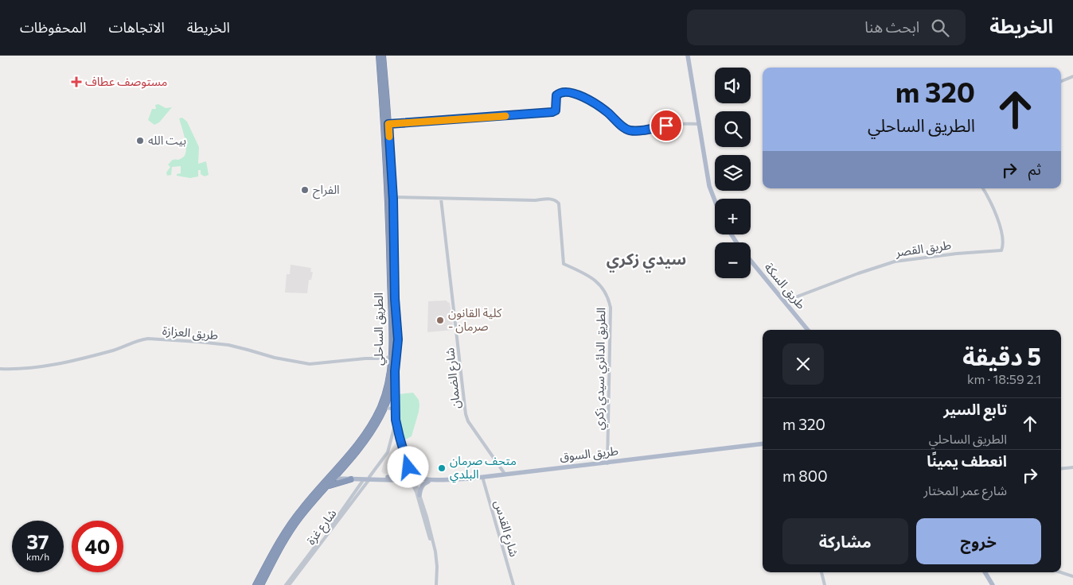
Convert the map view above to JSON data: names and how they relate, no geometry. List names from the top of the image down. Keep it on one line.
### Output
{"streets":{"highway":["الطريق الساحلي"],"main road":["طريق السكة","طريق السوق"],"street":["طريق القصر","طريق العزازة","الطريق الدائري سيدي زكري","شارع الضمان","شارع غزة","شارع القدس"]},"crossings":[["طريق القصر","طريق السكة"],["الطريق الساحلي","طريق العزازة"],["الطريق الساحلي","الطريق الدائري سيدي زكري"],["الطريق الساحلي","طريق السوق"],["الطريق الدائري سيدي زكري","شارع الضمان"],["الطريق الدائري سيدي زكري","طريق السوق"],["شارع الضمان","طريق السوق"],["طريق السوق","شارع غزة"],["طريق السوق","شارع القدس"]],"districts":["سيدي زكري"],"places":{"health":["مستوصف عطاف"],"other":["بيت الله","الفراح","كلية القانون - صرمان","متحف صرمان البلدي"]},"page":{"header":"الخريطة","search":"ابحث هنا","nav":["الخريطة","الاتجاهات","المحفوظات"],"map_buttons":["+","−"],"turn":["320 m","الطريق الساحلي"],"then":"ثم","heading":["5 دقيقة","2.1 km · 18:59"],"list":[{"name":"تابع السير","note":"الطريق الساحلي","value":"320 m"},{"name":"انعطف يمينًا","note":"شارع عمر المختار","value":"800 m"}],"buttons":["خروج","مشاركة"],"speed":"37 km/h","limit":"40"}}
